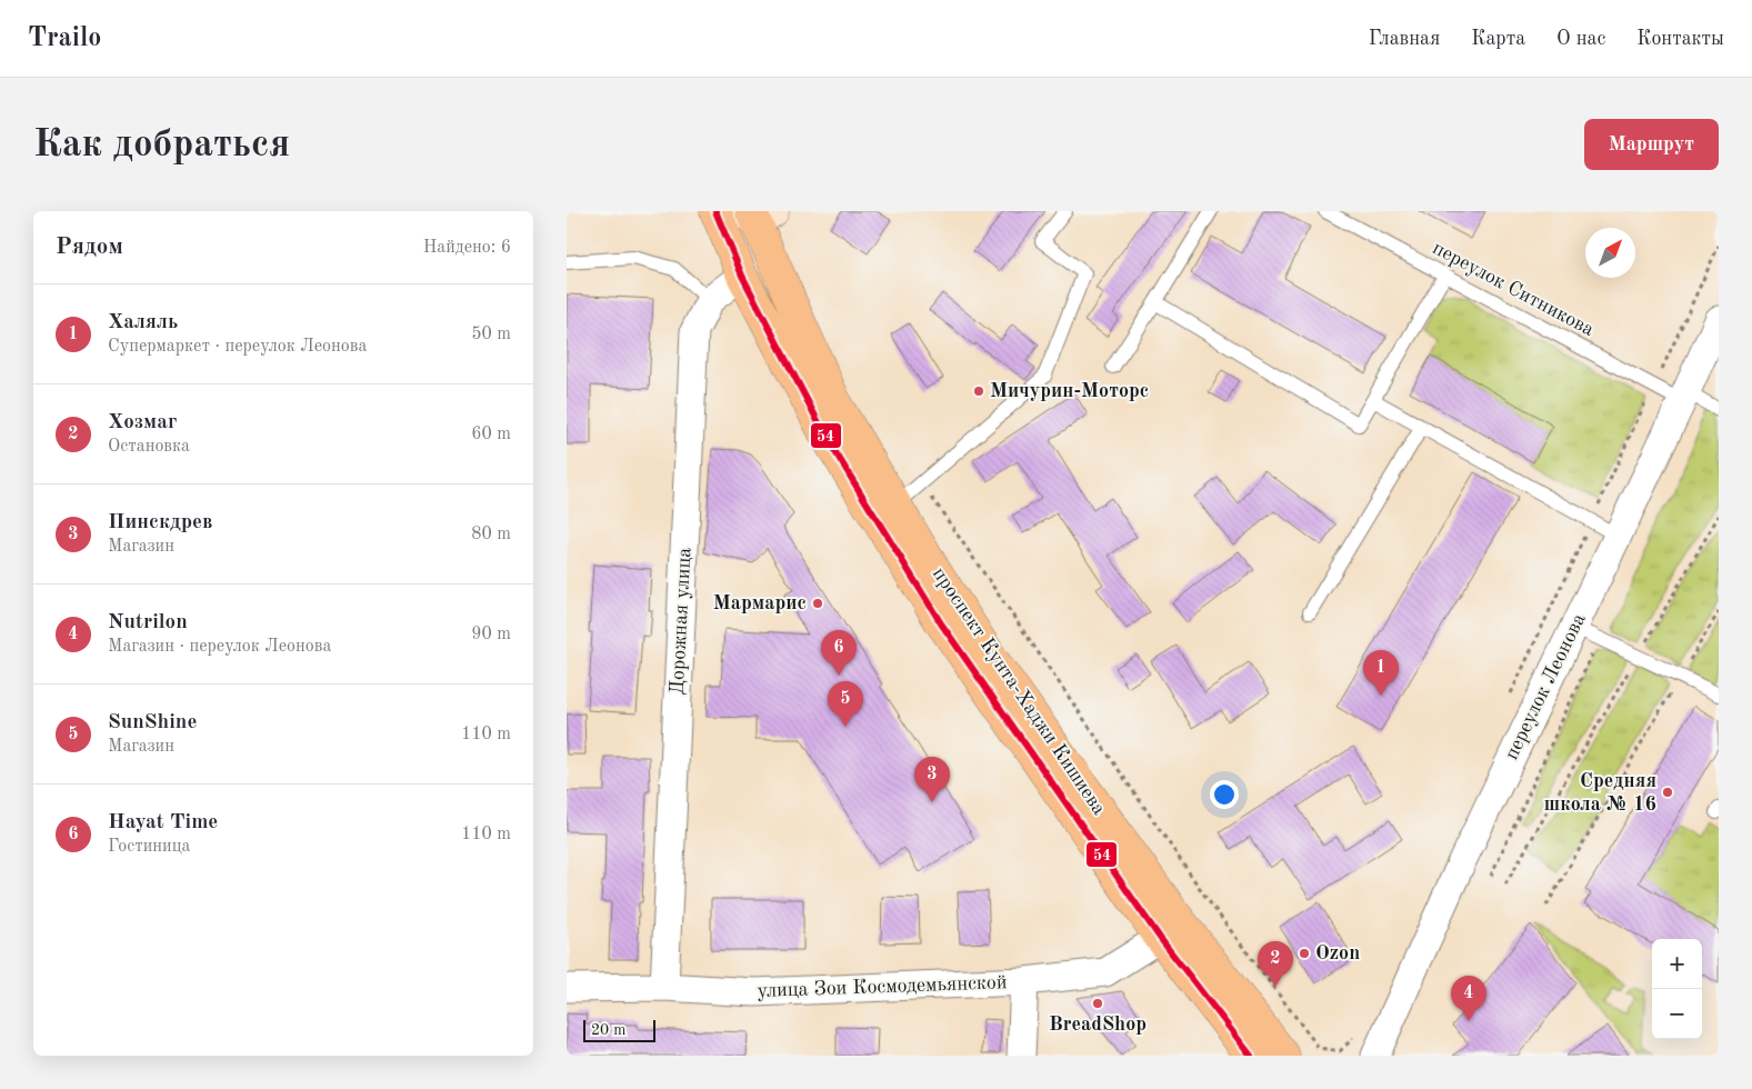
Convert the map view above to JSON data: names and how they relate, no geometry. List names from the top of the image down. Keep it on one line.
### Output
{"streets":{"main road":["проспект Кунта-Хаджи Кишиева"],"street":["Дорожная улица","переулок Леонова","улица Зои Космодемьянской"],"lane":["переулок Ситникова"]},"crossings":[["переулок Ситникова","переулок Леонова"],["Дорожная улица","проспект Кунта-Хаджи Кишиева"],["Дорожная улица","улица Зои Космодемьянской"],["проспект Кунта-Хаджи Кишиева","улица Зои Космодемьянской"]],"places":["Мичурин-Моторс","Мармарис","Средняя школа № 16","Ozon","BreadShop"],"lines":["transit line 54"],"scale_bar":"20 m","north":"top right","page":{"header":"Trailo","nav":["Главная","Карта","О нас","Контакты"],"buttons":"Маршрут","title":"Как добраться","heading":["Рядом","Найдено: 6"],"list":[{"mark":"1","name":"Халяль","note":"Супермаркет · переулок Леонова","value":"50 m"},{"mark":"2","name":"Хозмаг","note":"Остановка","value":"60 m"},{"mark":"3","name":"Пинскдрев","note":"Магазин","value":"80 m"},{"mark":"4","name":"Nutrilon","note":"Магазин · переулок Леонова","value":"90 m"},{"mark":"5","name":"SunShine","note":"Магазин","value":"110 m"},{"mark":"6","name":"Hayat Time","note":"Гостиница","value":"110 m"}],"pins":["6","1","5","3","2","4"],"map_buttons":["+","−"],"scale":"20 m"}}
